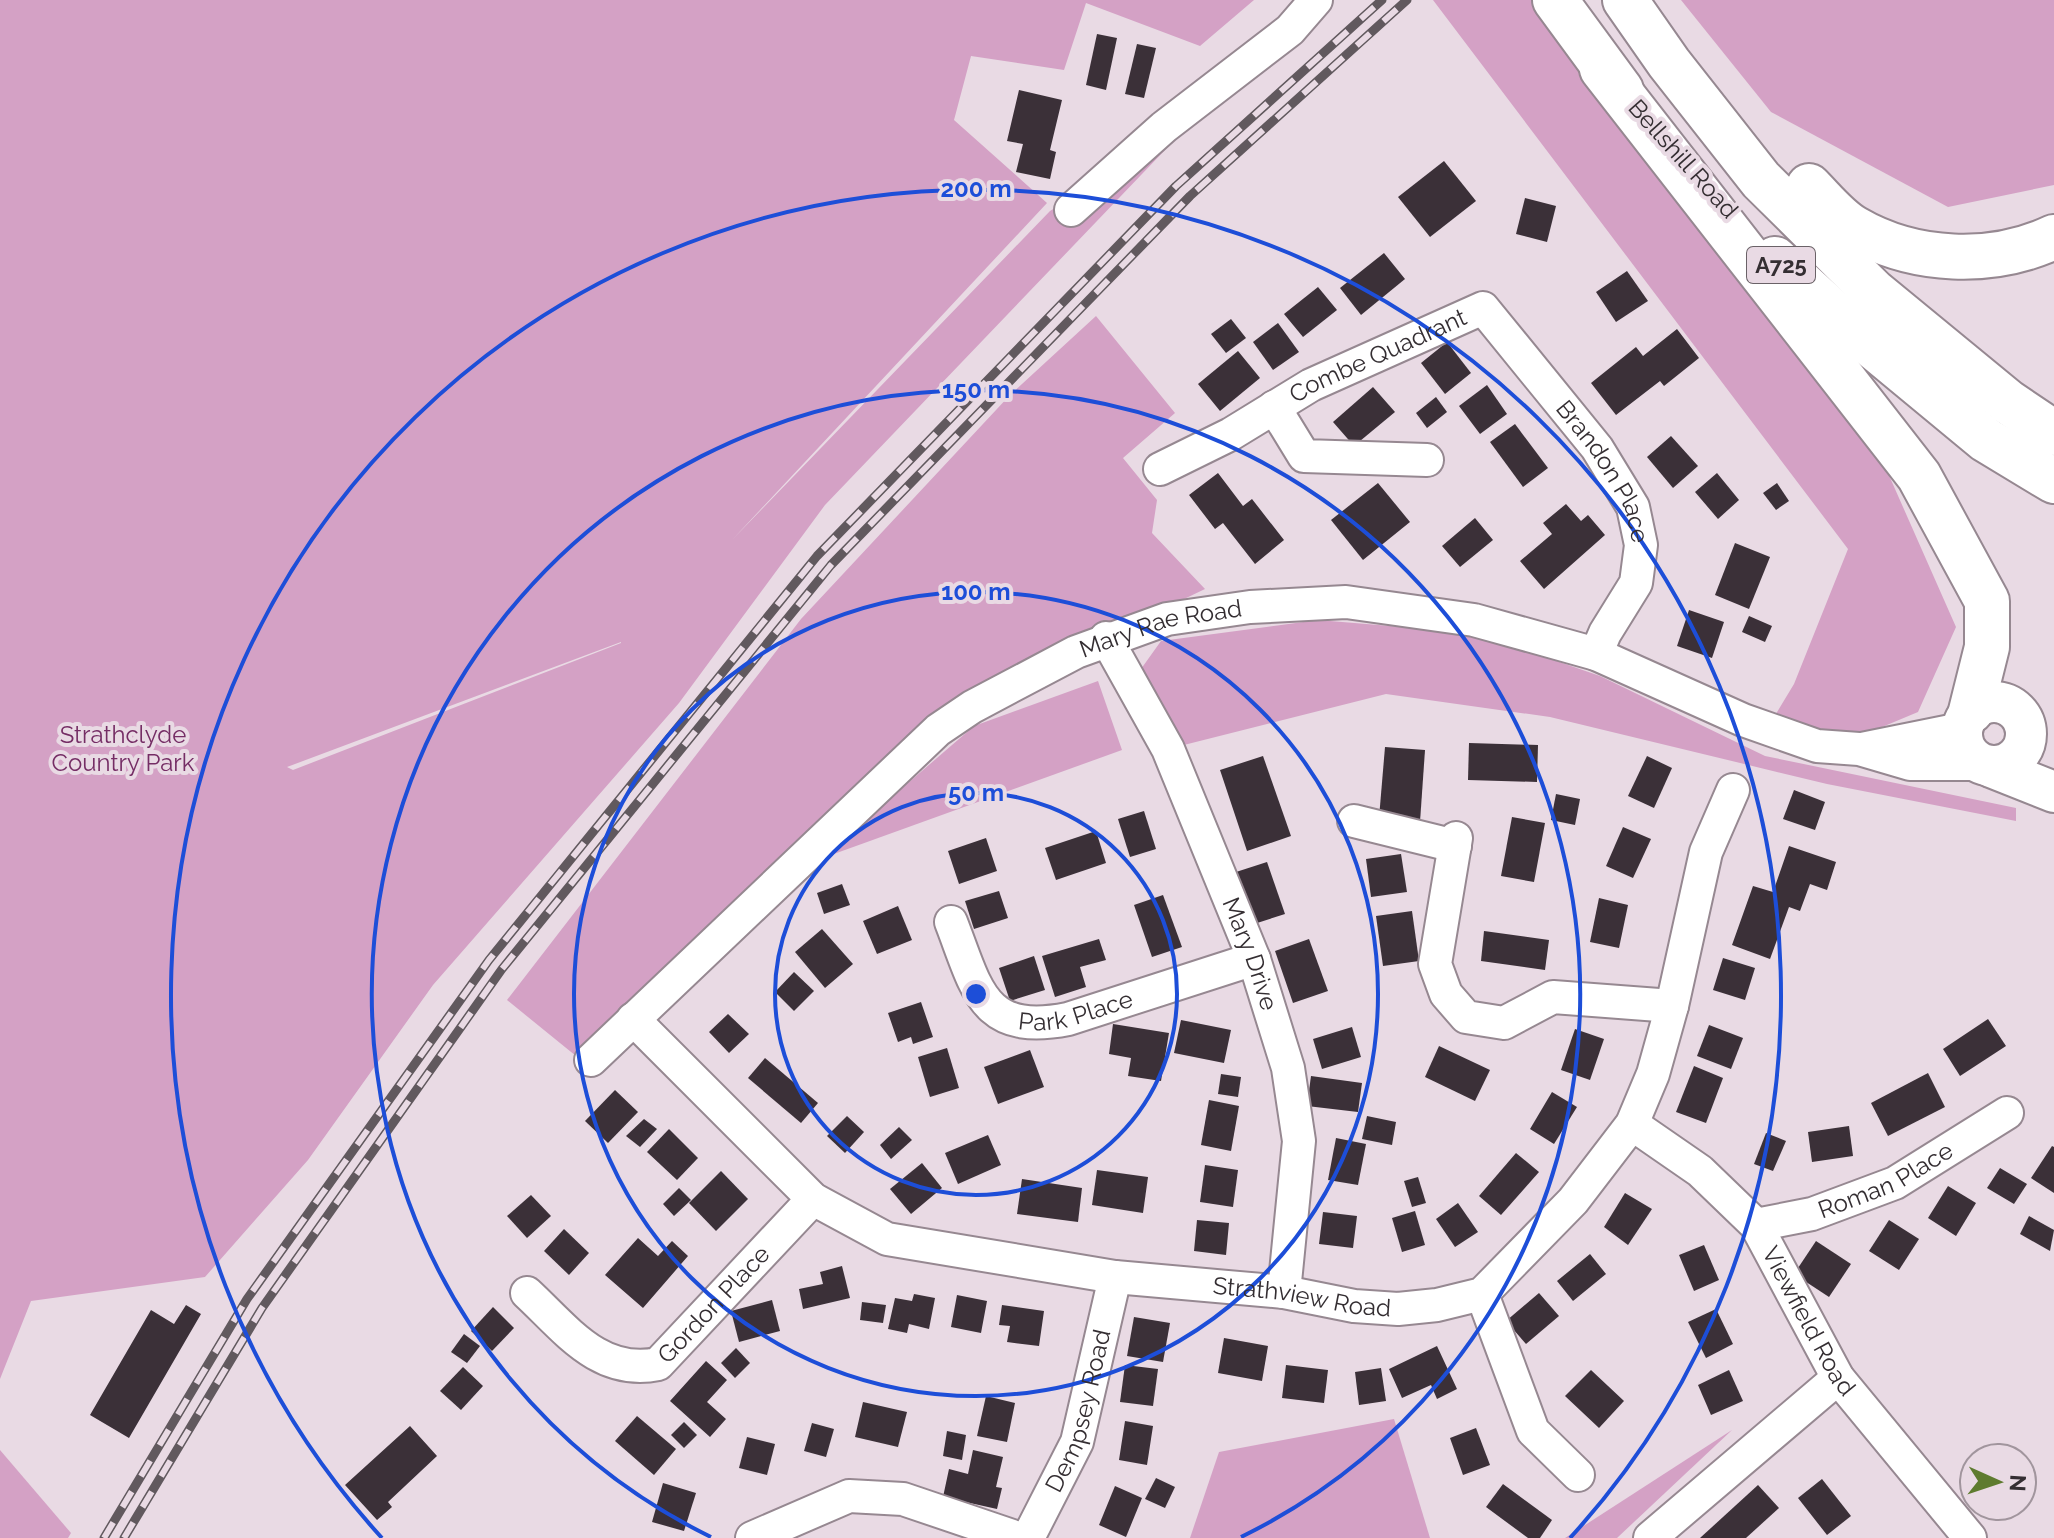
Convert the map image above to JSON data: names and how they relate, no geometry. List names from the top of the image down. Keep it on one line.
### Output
{"streets":{"highway":["Bellshill Road","A725"],"street":["Combe Quadrant","Brandon Place","Mary Rae Road","Mary Drive","Park Place","Roman Place","Strathview Road","Gordon Place","Viewfield Road","Dempsey Road"]},"crossings":[["Combe Quadrant","Brandon Place"],["Brandon Place","Mary Rae Road"],["Mary Rae Road","Mary Drive"],["Mary Rae Road","Strathview Road"],["Mary Drive","Park Place"],["Mary Drive","Strathview Road"],["Roman Place","Viewfield Road"],["Strathview Road","Gordon Place"],["Strathview Road","Dempsey Road"]],"parks":["Strathclyde Country Park"],"north":"right","rings":["200 m","150 m","100 m","50 m"]}
